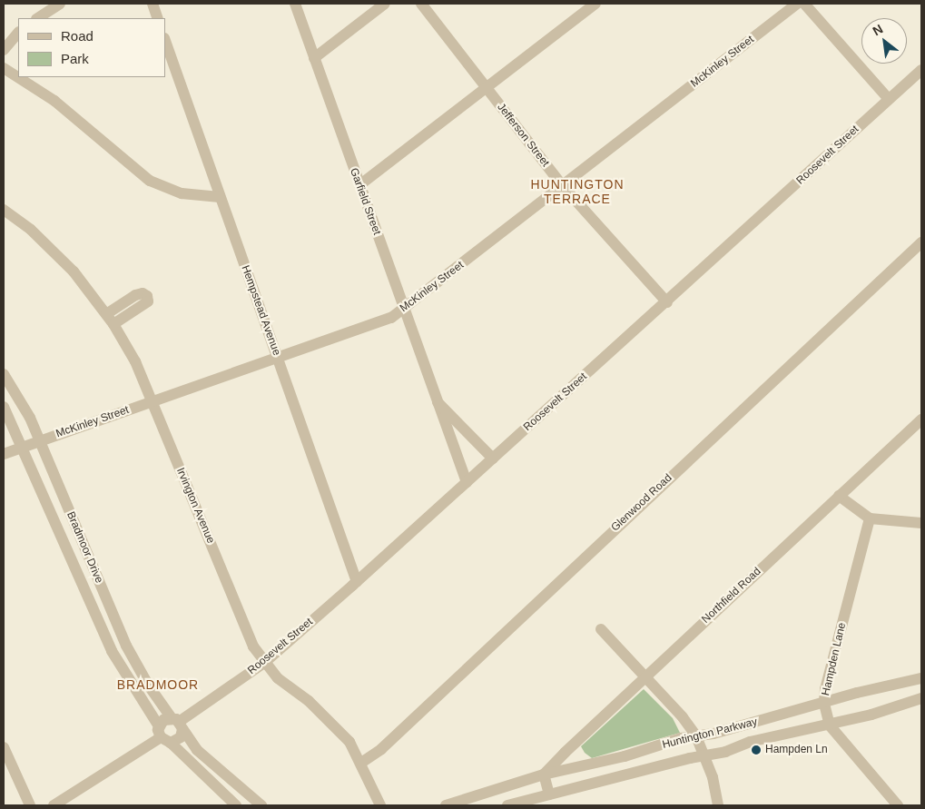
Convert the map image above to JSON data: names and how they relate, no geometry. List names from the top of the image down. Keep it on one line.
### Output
{"streets":{"street":["McKinley Street","Jefferson Street","Roosevelt Street","Garfield Street","Hempstead Avenue","Glenwood Road","Irvington Avenue","Bradmoor Drive","Northfield Road","Hampden Lane","Huntington Parkway"]},"crossings":[["McKinley Street","Jefferson Street"],["McKinley Street","Garfield Street"],["McKinley Street","Hempstead Avenue"],["McKinley Street","Irvington Avenue"],["McKinley Street","Bradmoor Drive"],["Jefferson Street","Roosevelt Street"],["Roosevelt Street","Garfield Street"],["Roosevelt Street","Hempstead Avenue"],["Roosevelt Street","Irvington Avenue"],["Roosevelt Street","Bradmoor Drive"],["Glenwood Road","Irvington Avenue"],["Northfield Road","Huntington Parkway"],["Hampden Lane","Huntington Parkway"]],"districts":["HUNTINGTON TERRACE","BRADMOOR"],"places":["Hampden Ln"],"legend":["Road","Park"],"north":"top left"}
